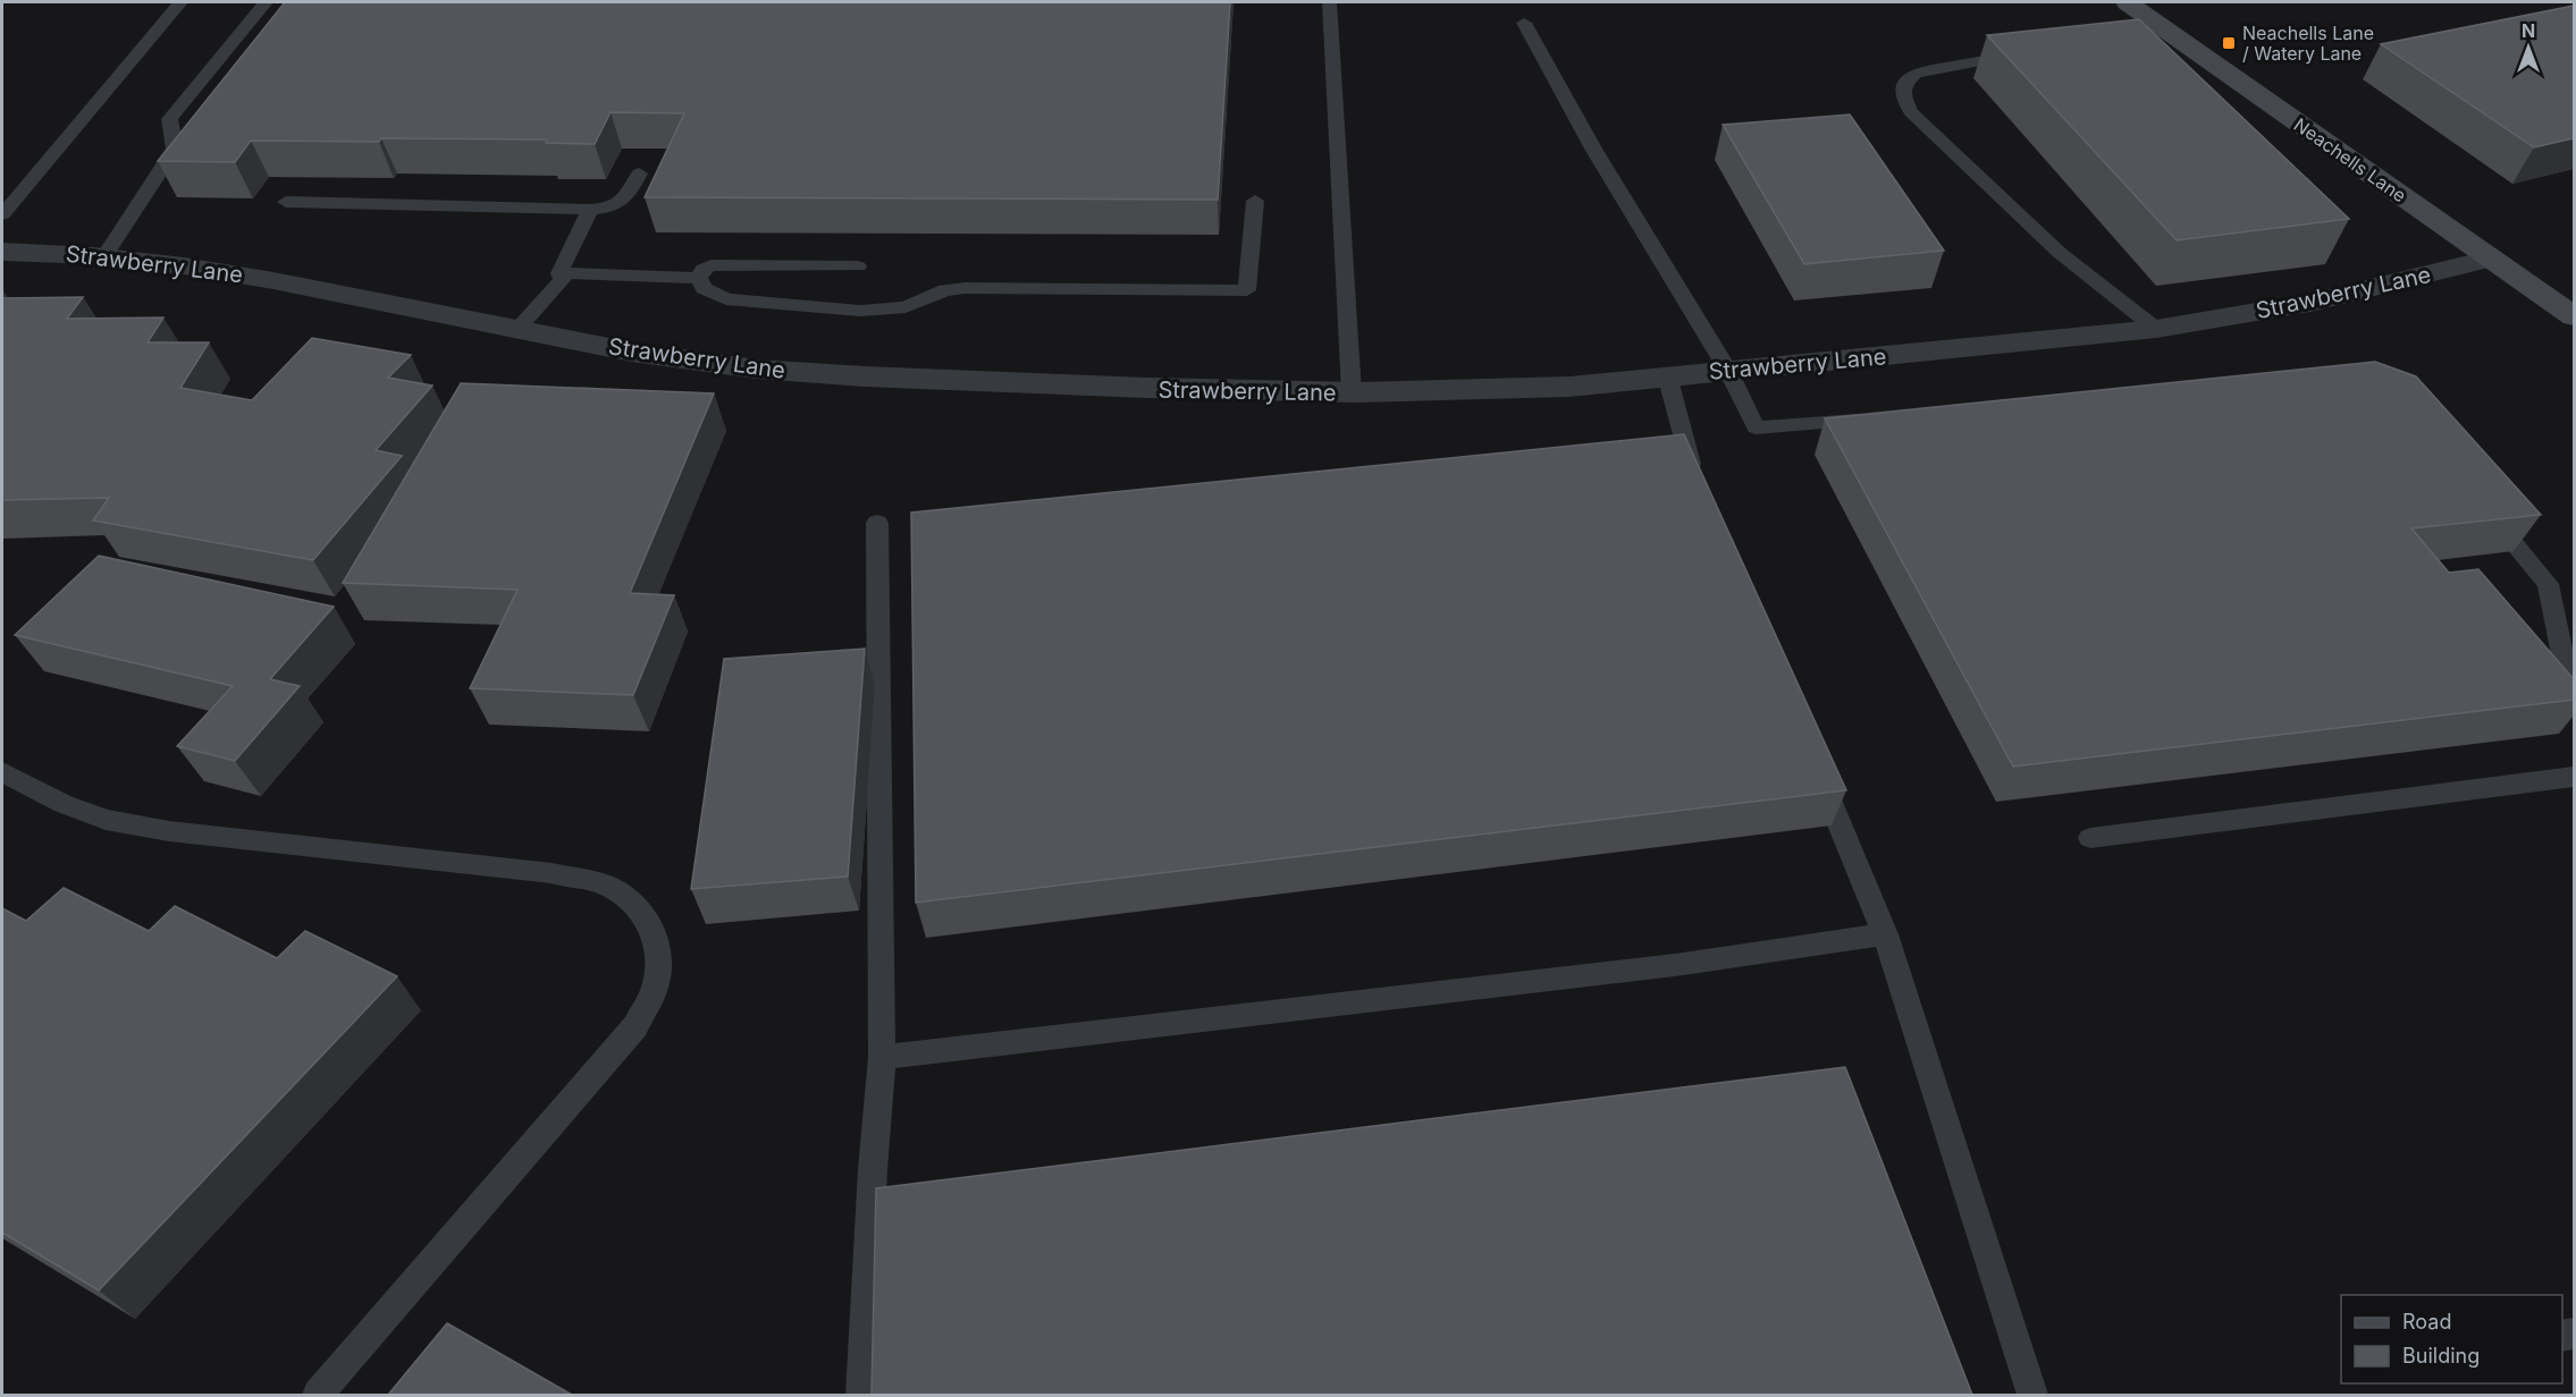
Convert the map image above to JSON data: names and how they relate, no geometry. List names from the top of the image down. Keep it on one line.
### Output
{"streets":{"street":["Neachells Lane","Strawberry Lane"]},"crossings":[["Neachells Lane","Strawberry Lane"]],"places":{"transit":["Neachells Lane / Watery Lane"]},"legend":["Road","Building"],"north":"top"}
